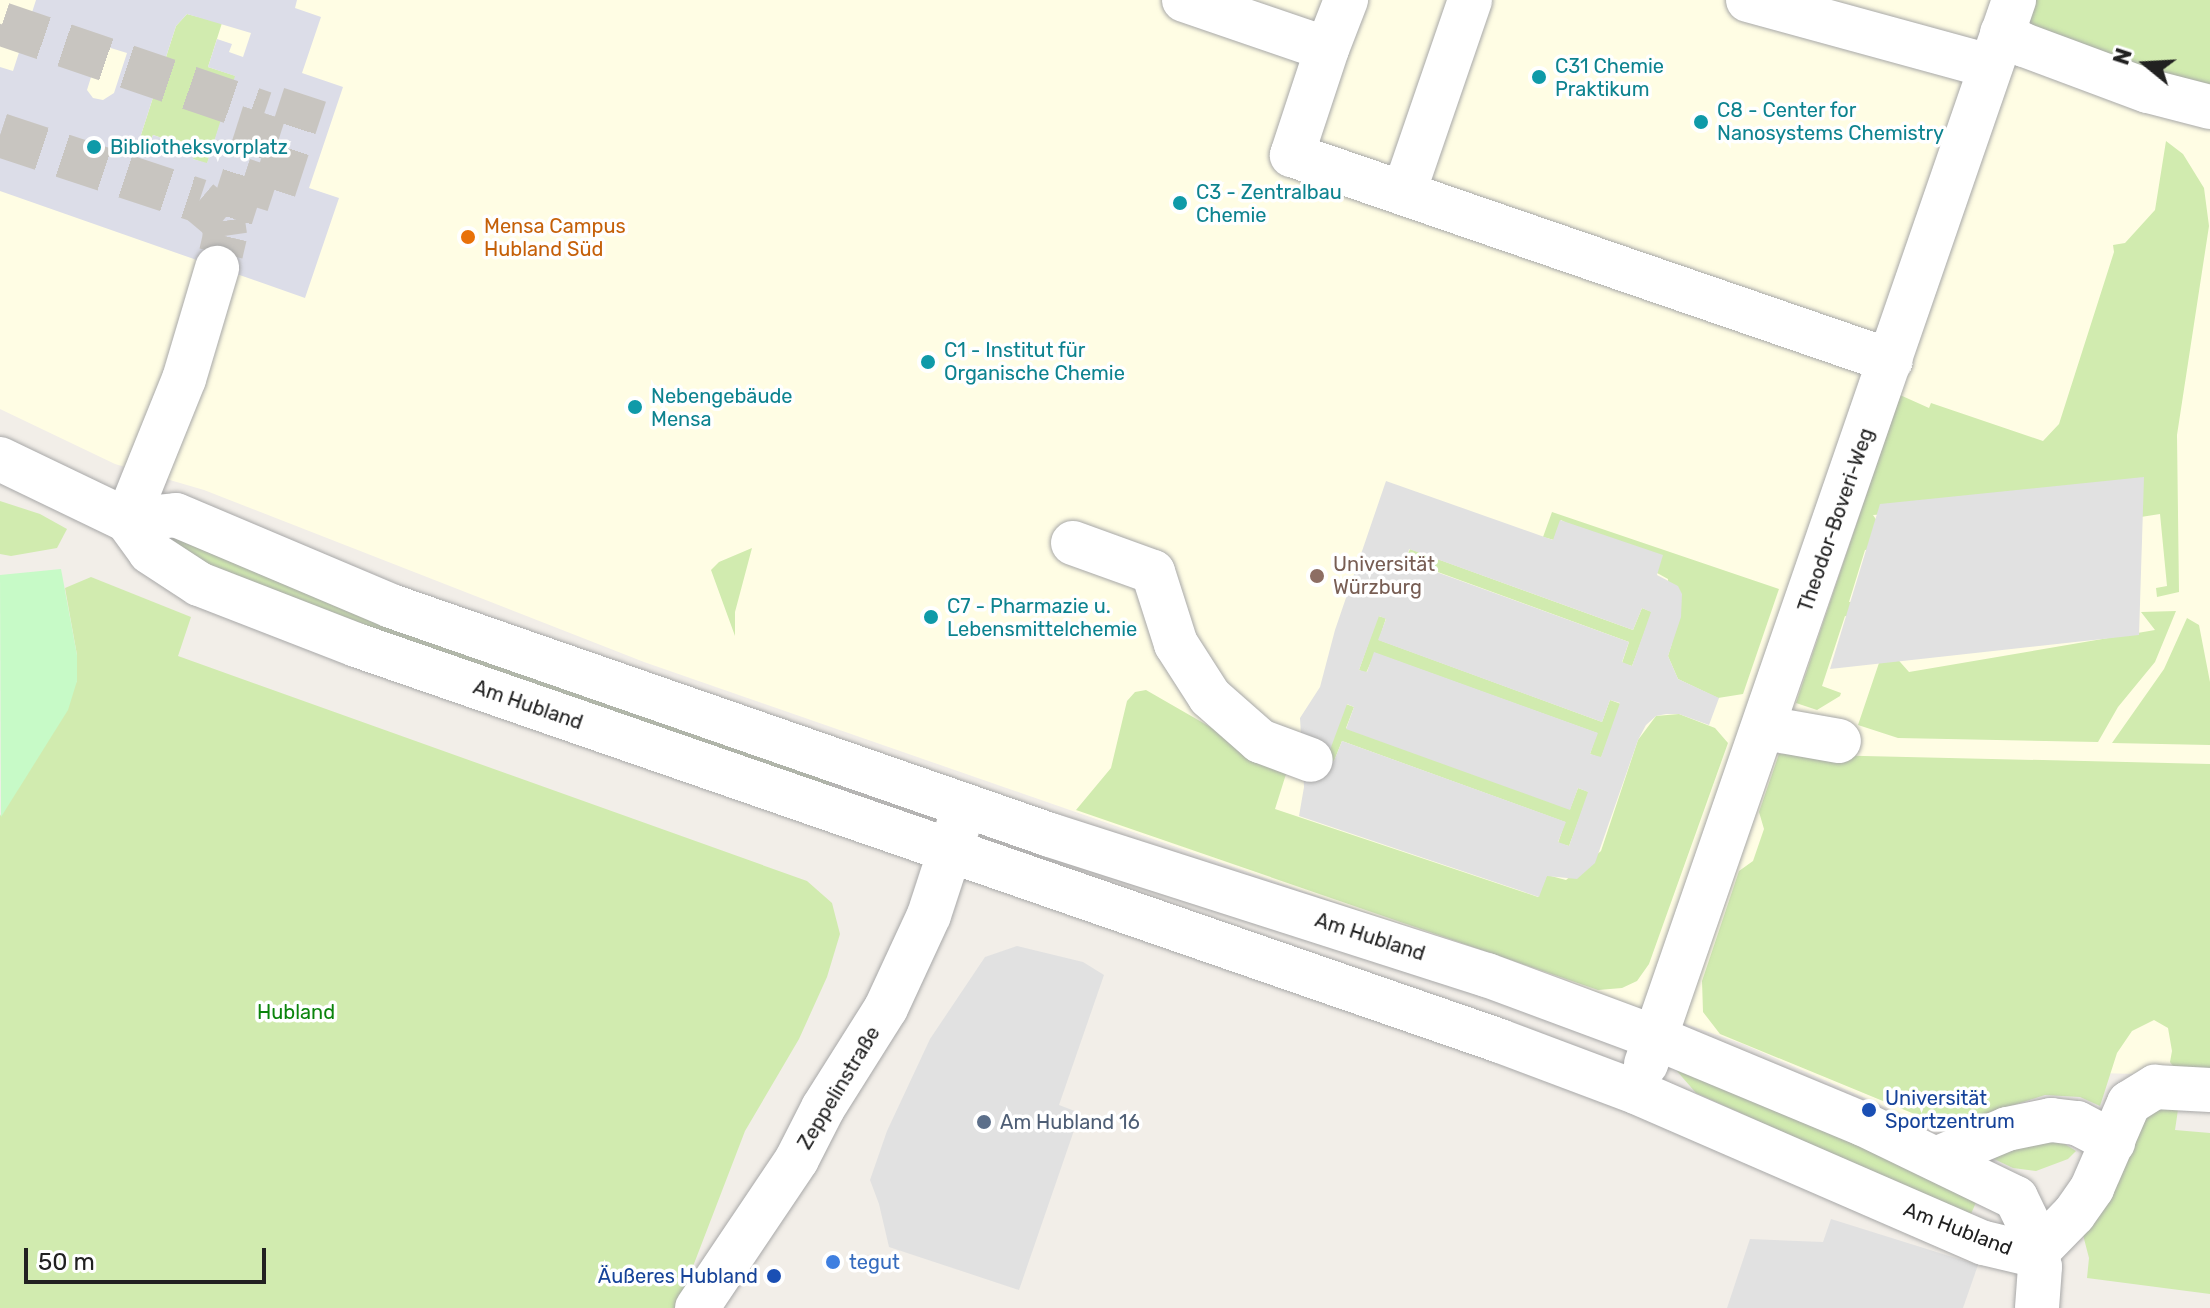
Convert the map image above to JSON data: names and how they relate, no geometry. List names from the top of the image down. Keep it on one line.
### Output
{"streets":{"street":["Theodor-Boveri-Weg","Am Hubland","Zeppelinstraße"]},"crossings":[["Theodor-Boveri-Weg","Am Hubland"],["Am Hubland","Zeppelinstraße"]],"parks":["Hubland"],"places":["C31 Chemie Praktikum","C8 - Center for Nanosystems Chemistry","Bibliotheksvorplatz","C3 - Zentralbau Chemie","Mensa Campus Hubland Süd","C1 - Institut für Organische Chemie","Nebengebäude Mensa","Universität Würzburg","C7 - Pharmazie u. Lebensmittelchemie","Universität Sportzentrum","Am Hubland 16","tegut","Äußeres Hubland"],"scale_bar":"50 m","north":"left"}
